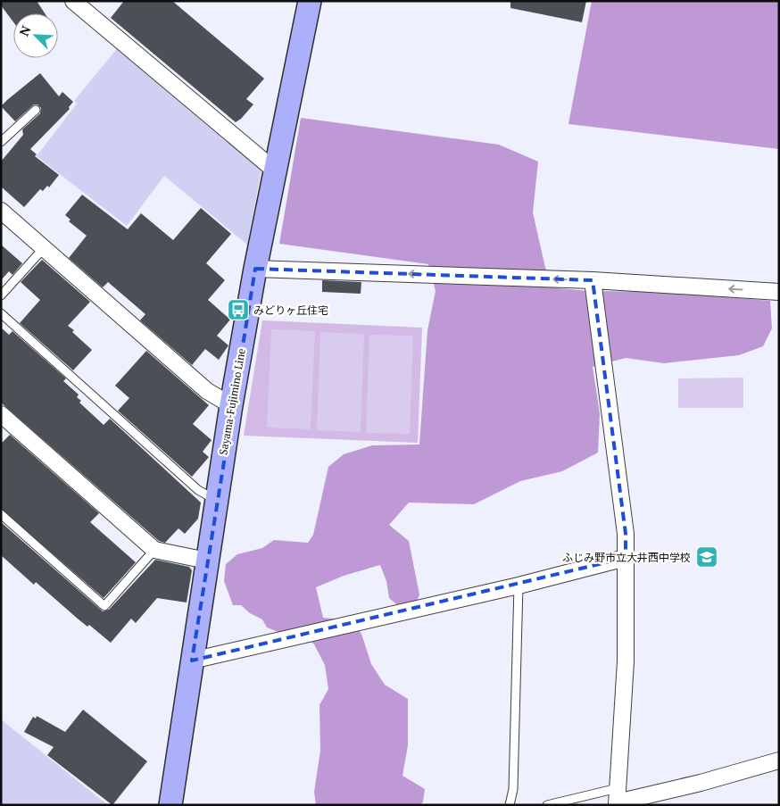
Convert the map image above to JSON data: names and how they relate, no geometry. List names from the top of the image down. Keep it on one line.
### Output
{"streets":{"main road":["Sayama-Fujimino Line"]},"places":{"bus stop":["みどりヶ丘住宅"],"school or university":["ふじみ野市立大井西中学校"]},"north":"top left"}
